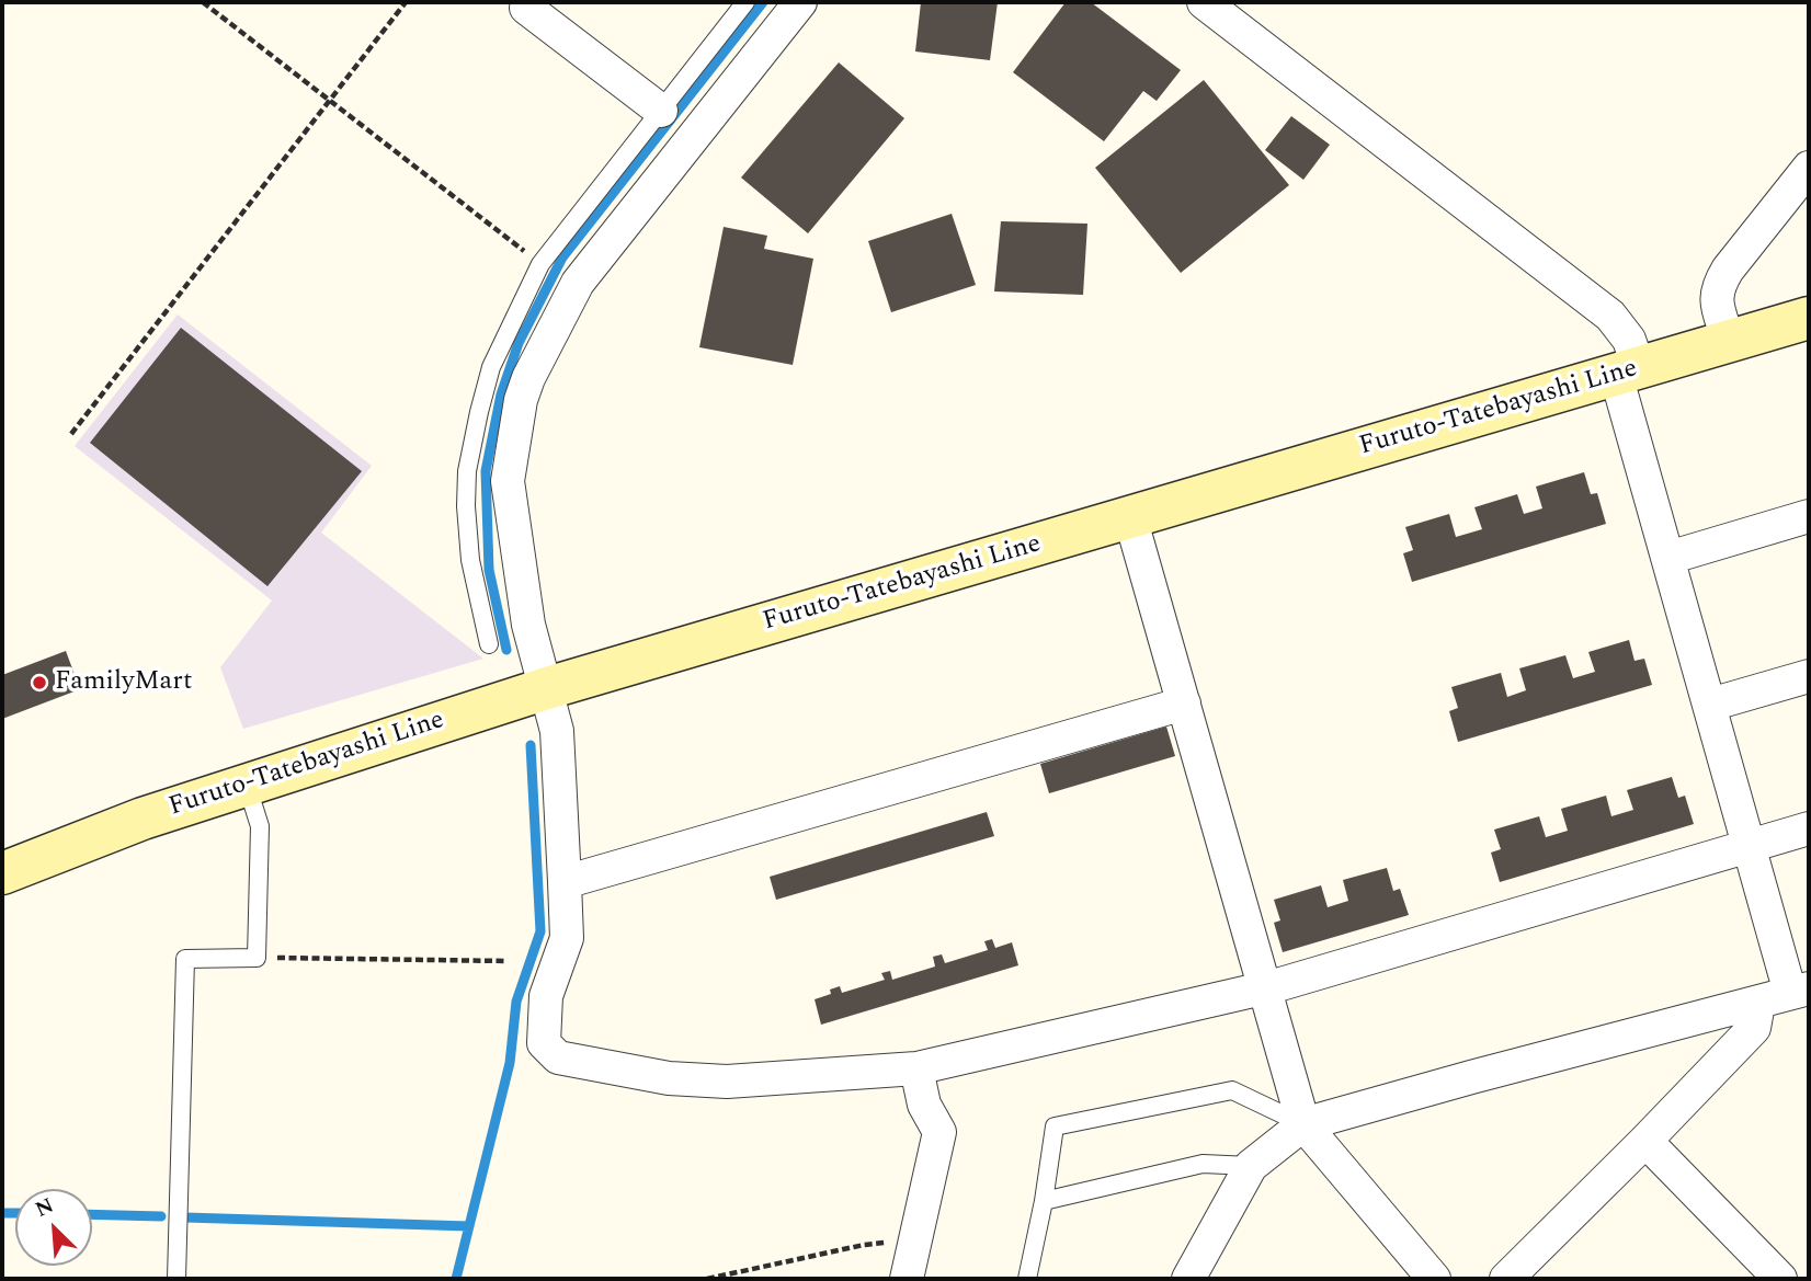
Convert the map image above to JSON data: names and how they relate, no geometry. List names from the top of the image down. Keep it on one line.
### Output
{"streets":{"main road":["Furuto-Tatebayashi Line"]},"places":["FamilyMart"],"north":"top left"}
